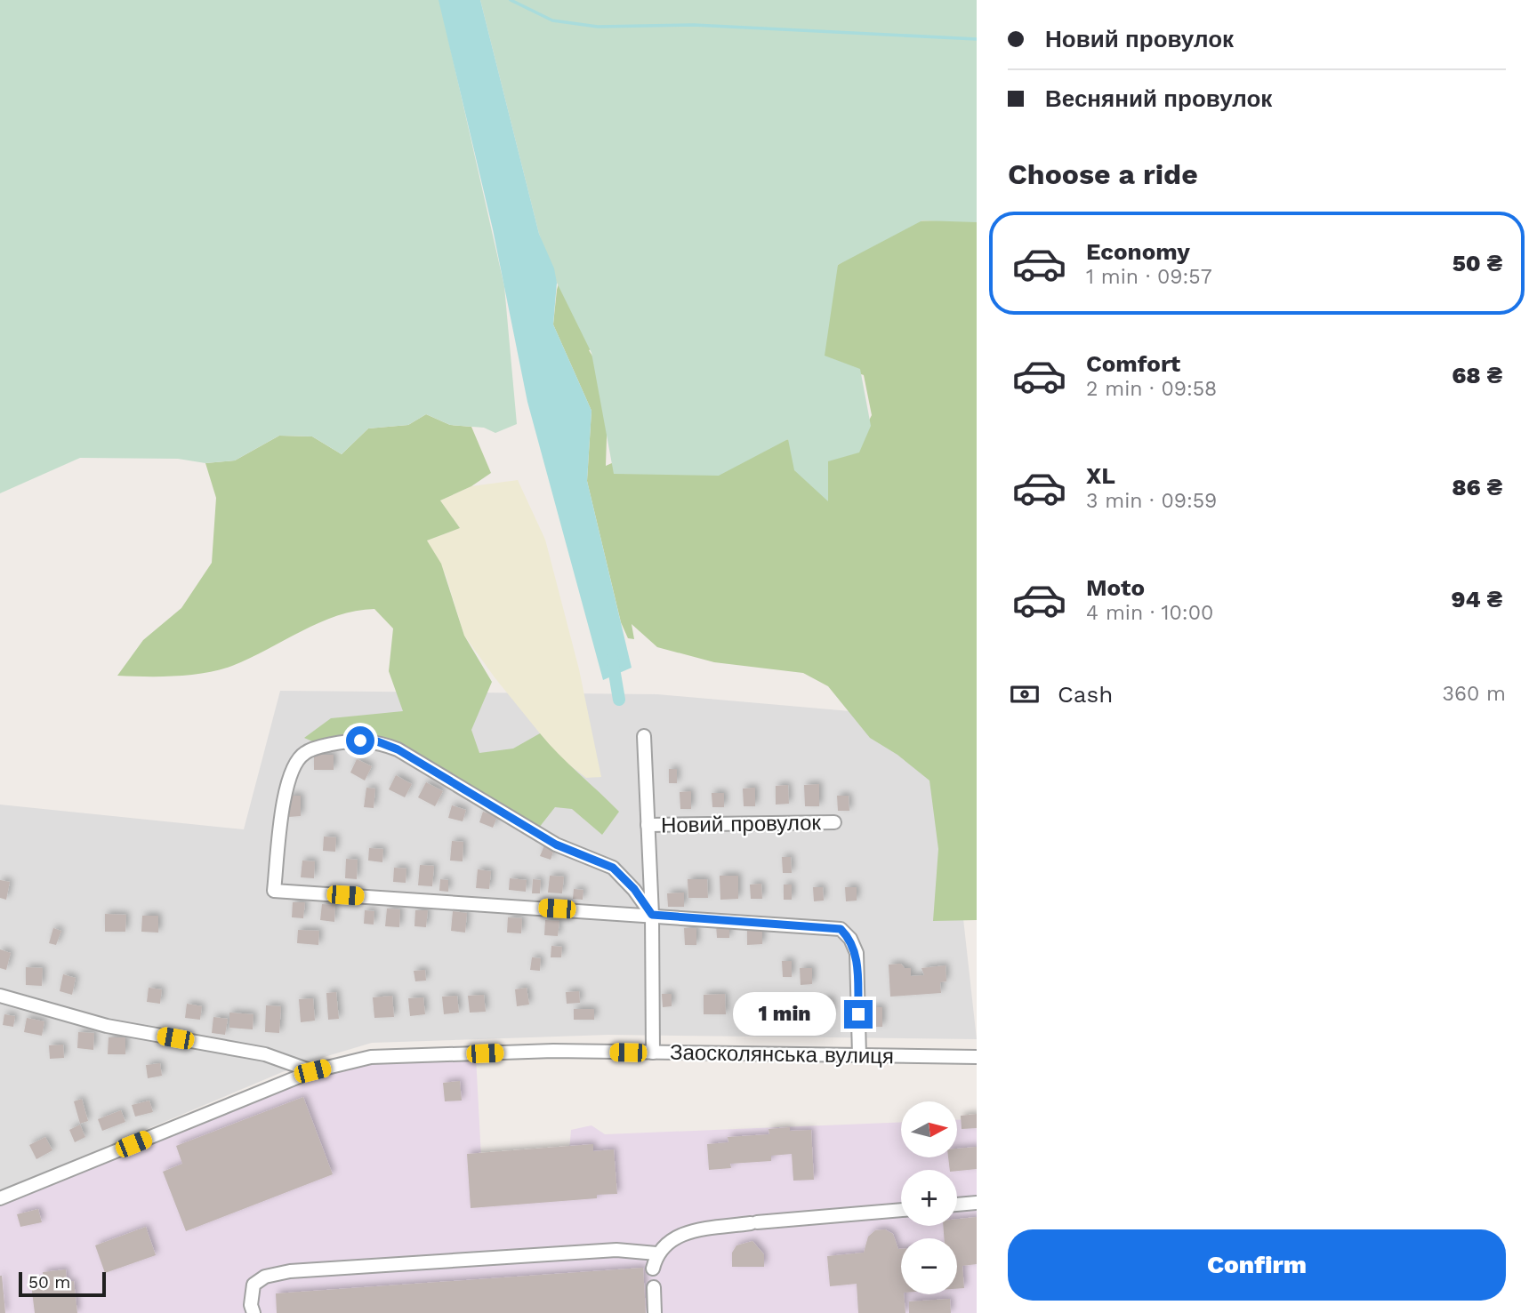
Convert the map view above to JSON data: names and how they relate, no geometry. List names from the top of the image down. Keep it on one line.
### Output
{"streets":{"street":["Новий провулок","Заосколянська вулиця"]},"scale_bar":"50 m","north":"right","page":{"banner":["Новий провулок","Весняний провулок"],"heading":"Choose a ride","list":[{"name":"Economy","note":"1 min · 09:57","value":"50 ₴"},{"name":"Comfort","note":"2 min · 09:58","value":"68 ₴"},{"name":"XL","note":"3 min · 09:59","value":"86 ₴"},{"name":"Moto","note":"4 min · 10:00","value":"94 ₴"}],"pay":["Cash","360 m"],"bubble":"1 min","map_buttons":["+","−"],"buttons":"Confirm","scale":"50 m"}}
